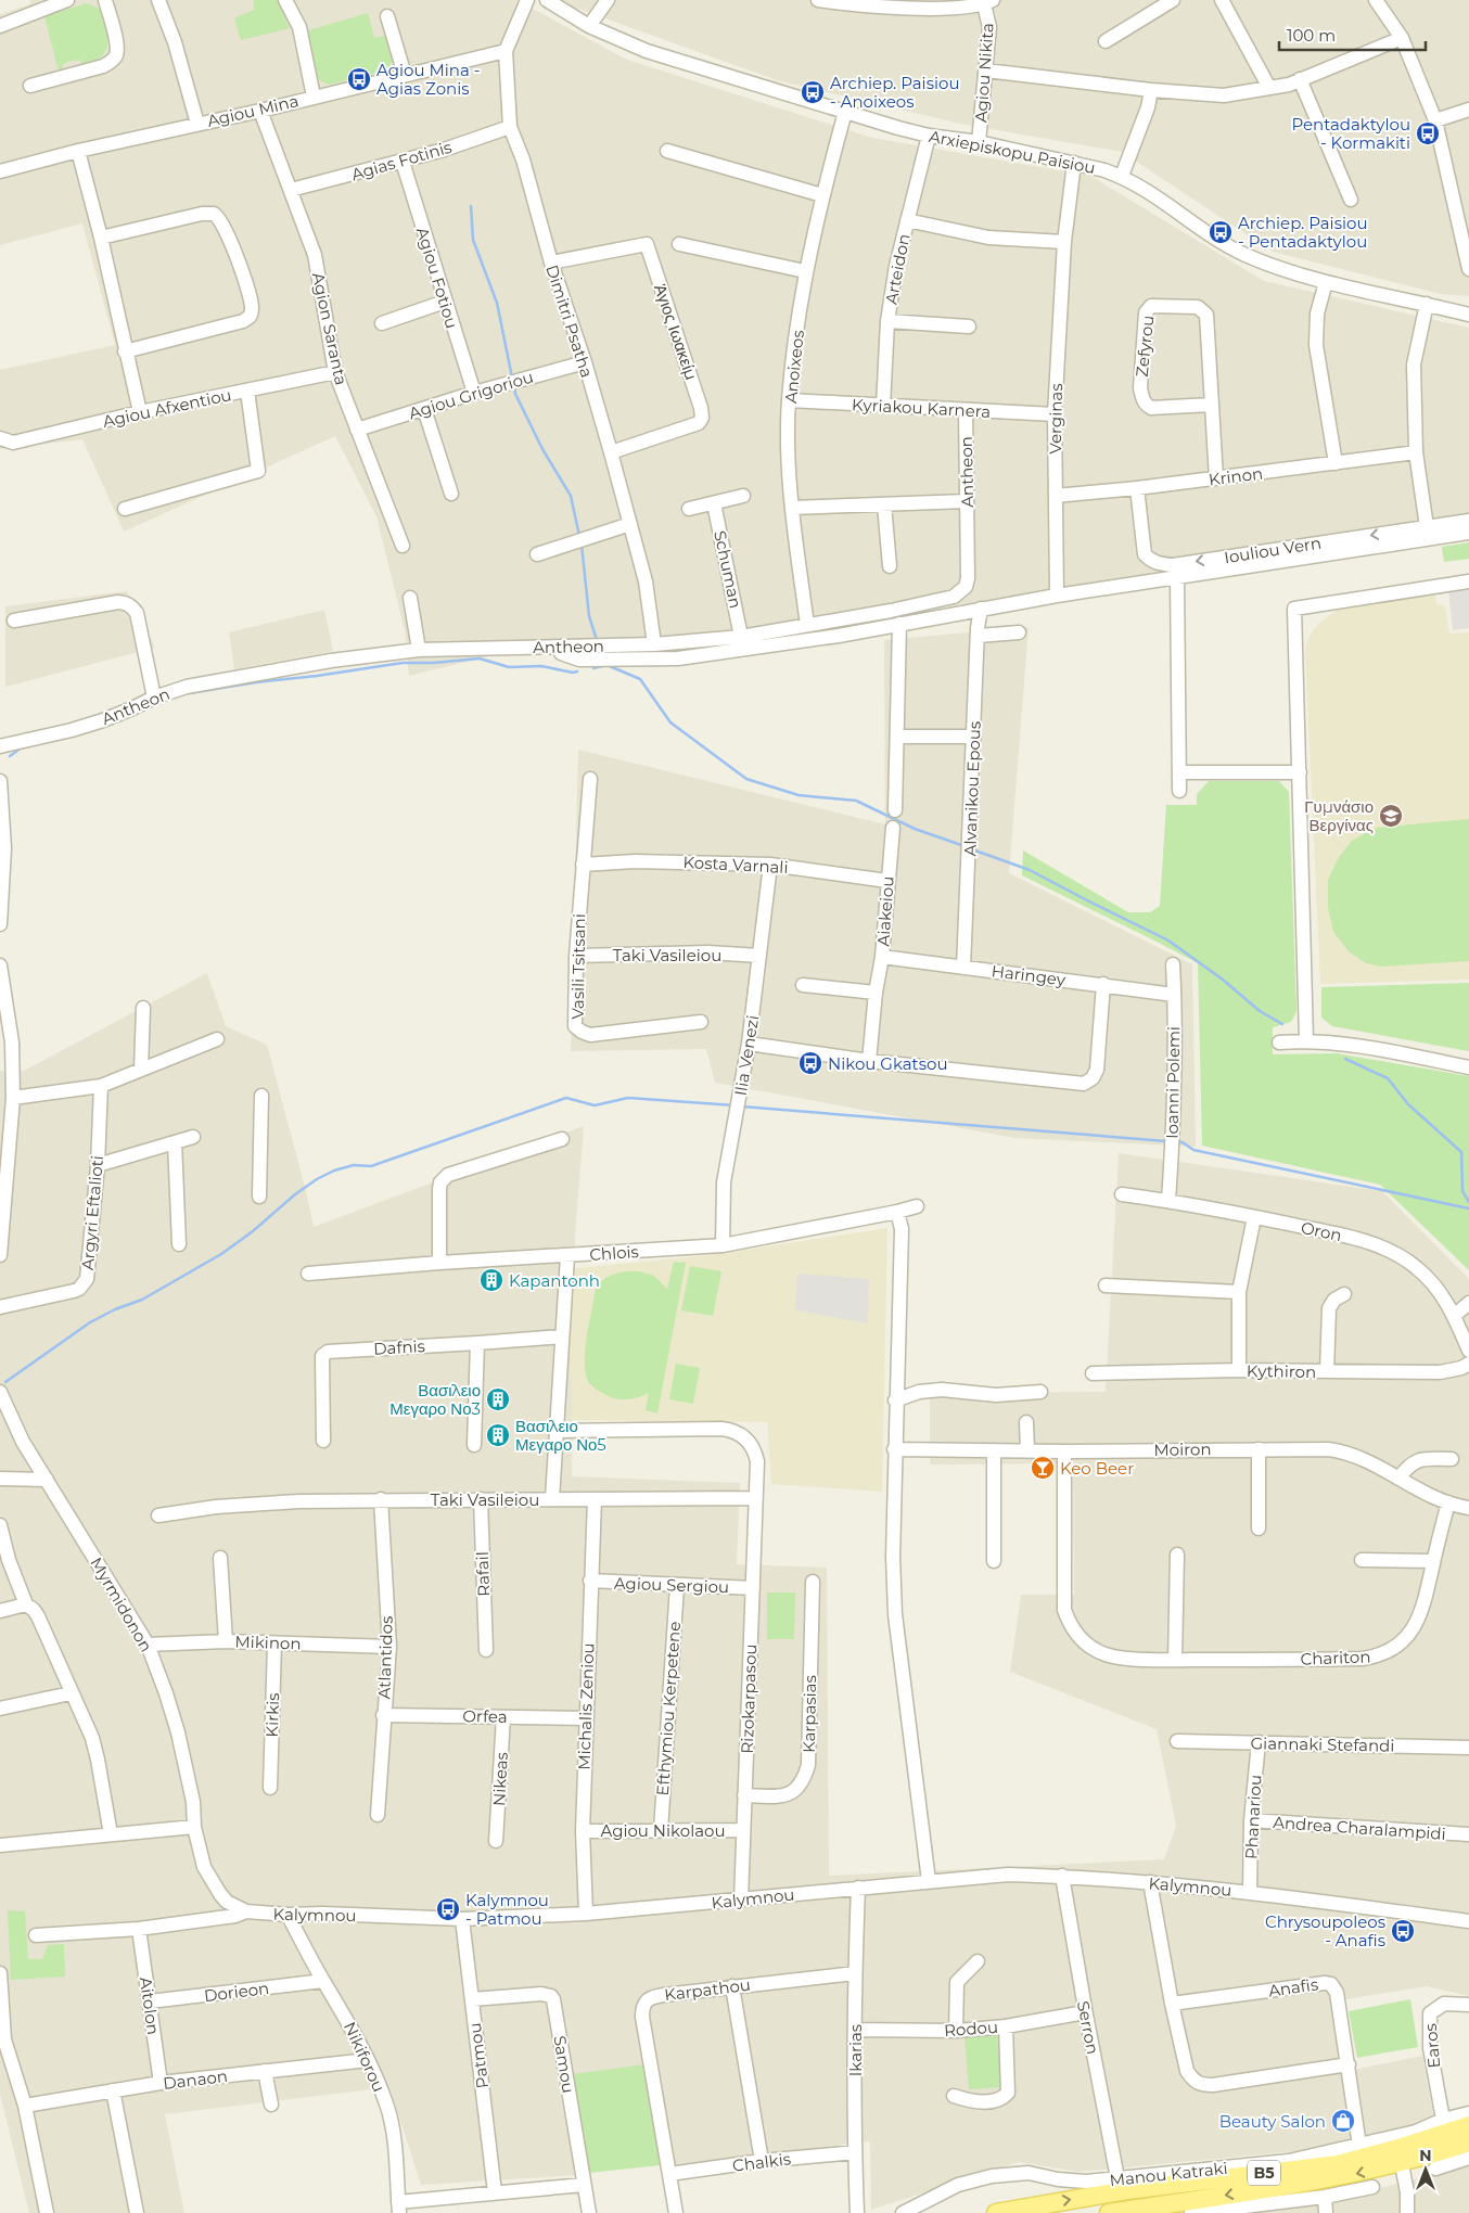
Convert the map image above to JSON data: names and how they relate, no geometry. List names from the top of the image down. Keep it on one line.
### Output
{"streets":{"main road":["B5"],"street":["Agiou Nikita","Agiou Mina","Arxiepiskopu Paisiou","Agias Fotinis","Arteidon","Agiou Fotiou","Dimitri Psatha","Agion Saranta","Άγιος Ιωακείμ","Zefyrou","Anoixeos","Agiou Grigoriou","Agiou Afxentiou","Kyriakou Karnera","Verginas","Antheon","Krinon","Iouliou Vern","Schuman","Alvanikou Epous","Kosta Varnali","Aiakeiou","Taki Vasileiou","Vasili Tsitsani","Haringey","Ilia Venezi","Ioanni Polemi","Argyri Eftalioti","Oron","Chlois","Dafnis","Kythiron","Moiron","Rafail","Agiou Sergiou","Myrmidonon","Mikinon","Atlantidos","Chariton","Rizokarpasou","Michalis Zeniou","Efthymiou Kerpetene","Karpasias","Kirkis","Orfea","Giannaki Stefandi","Nikeas","Phanariou","Andrea Charalampidi","Agiou Nikolaou","Kalymnou","Anafis","Karpathou","Dorieon","Aitolon","Serron","Rodou","Earos","Ikarias","Patmou","Nikiforou","Samou","Danaon","Chalkis","Manou Katraki"]},"crossings":[["Agiou Nikita","Arxiepiskopu Paisiou"],["Agiou Mina","Dimitri Psatha"],["Agiou Mina","Agion Saranta"],["Arxiepiskopu Paisiou","Arteidon"],["Arxiepiskopu Paisiou","Anoixeos"],["Arxiepiskopu Paisiou","Verginas"],["Agias Fotinis","Agiou Fotiou"],["Agias Fotinis","Dimitri Psatha"],["Agias Fotinis","Agion Saranta"],["Arteidon","Kyriakou Karnera"],["Agiou Fotiou","Agiou Grigoriou"],["Dimitri Psatha","Άγιος Ιωακείμ"],["Dimitri Psatha","Agiou Grigoriou"],["Dimitri Psatha","Antheon"],["Agion Saranta","Agiou Grigoriou"],["Agion Saranta","Agiou Afxentiou"],["Zefyrou","Krinon"],["Anoixeos","Kyriakou Karnera"],["Anoixeos","Antheon"],["Kyriakou Karnera","Verginas"],["Kyriakou Karnera","Antheon"],["Verginas","Krinon"],["Antheon","Schuman"],["Krinon","Iouliou Vern"],["Alvanikou Epous","Haringey"],["Kosta Varnali","Aiakeiou"],["Kosta Varnali","Vasili Tsitsani"],["Kosta Varnali","Ilia Venezi"],["Aiakeiou","Haringey"],["Taki Vasileiou","Vasili Tsitsani"],["Taki Vasileiou","Ilia Venezi"],["Taki Vasileiou","Rafail"],["Taki Vasileiou","Atlantidos"],["Taki Vasileiou","Rizokarpasou"],["Taki Vasileiou","Michalis Zeniou"],["Haringey","Ioanni Polemi"],["Ilia Venezi","Chlois"],["Ioanni Polemi","Oron"],["Moiron","Chariton"],["Agiou Sergiou","Rizokarpasou"],["Agiou Sergiou","Michalis Zeniou"],["Agiou Sergiou","Efthymiou Kerpetene"],["Myrmidonon","Mikinon"],["Myrmidonon","Kalymnou"],["Mikinon","Atlantidos"],["Mikinon","Kirkis"],["Atlantidos","Orfea"],["Rizokarpasou","Karpasias"],["Rizokarpasou","Agiou Nikolaou"],["Rizokarpasou","Kalymnou"],["Michalis Zeniou","Orfea"],["Michalis Zeniou","Agiou Nikolaou"],["Michalis Zeniou","Kalymnou"],["Efthymiou Kerpetene","Agiou Nikolaou"],["Orfea","Nikeas"],["Giannaki Stefandi","Phanariou"],["Phanariou","Andrea Charalampidi"],["Phanariou","Kalymnou"],["Kalymnou","Aitolon"],["Kalymnou","Serron"],["Kalymnou","Ikarias"],["Kalymnou","Patmou"],["Kalymnou","Nikiforou"],["Anafis","Manou Katraki"],["Karpathou","Ikarias"],["Karpathou","Chalkis"],["Dorieon","Aitolon"],["Dorieon","Nikiforou"],["Aitolon","Danaon"],["Serron","Rodou"],["Serron","Manou Katraki"],["Rodou","Ikarias"],["Earos","Manou Katraki"],["Ikarias","Chalkis"],["Patmou","Samou"],["Nikiforou","Danaon"]],"places":{"bus stop":["Agiou Mina - Agias Zonis","Archiep. Paisiou - Anoixeos","Pentadaktylou - Kormakiti","Archiep. Paisiou - Pentadaktylou","Nikou Gkatsou","Kalymnou - Patmou","Chrysoupoleos - Anafis"],"school or university":["Γυμνάσιο Βεργίνας"],"building":["Kapantonh","Βασιλειο Μεγαρο Νο3","Βασιλειο Μεγαρο Νο5"],"bar":["Keo Beer"],"shop":["Beauty Salon"]},"scale_bar":"100 m","north":"top"}
